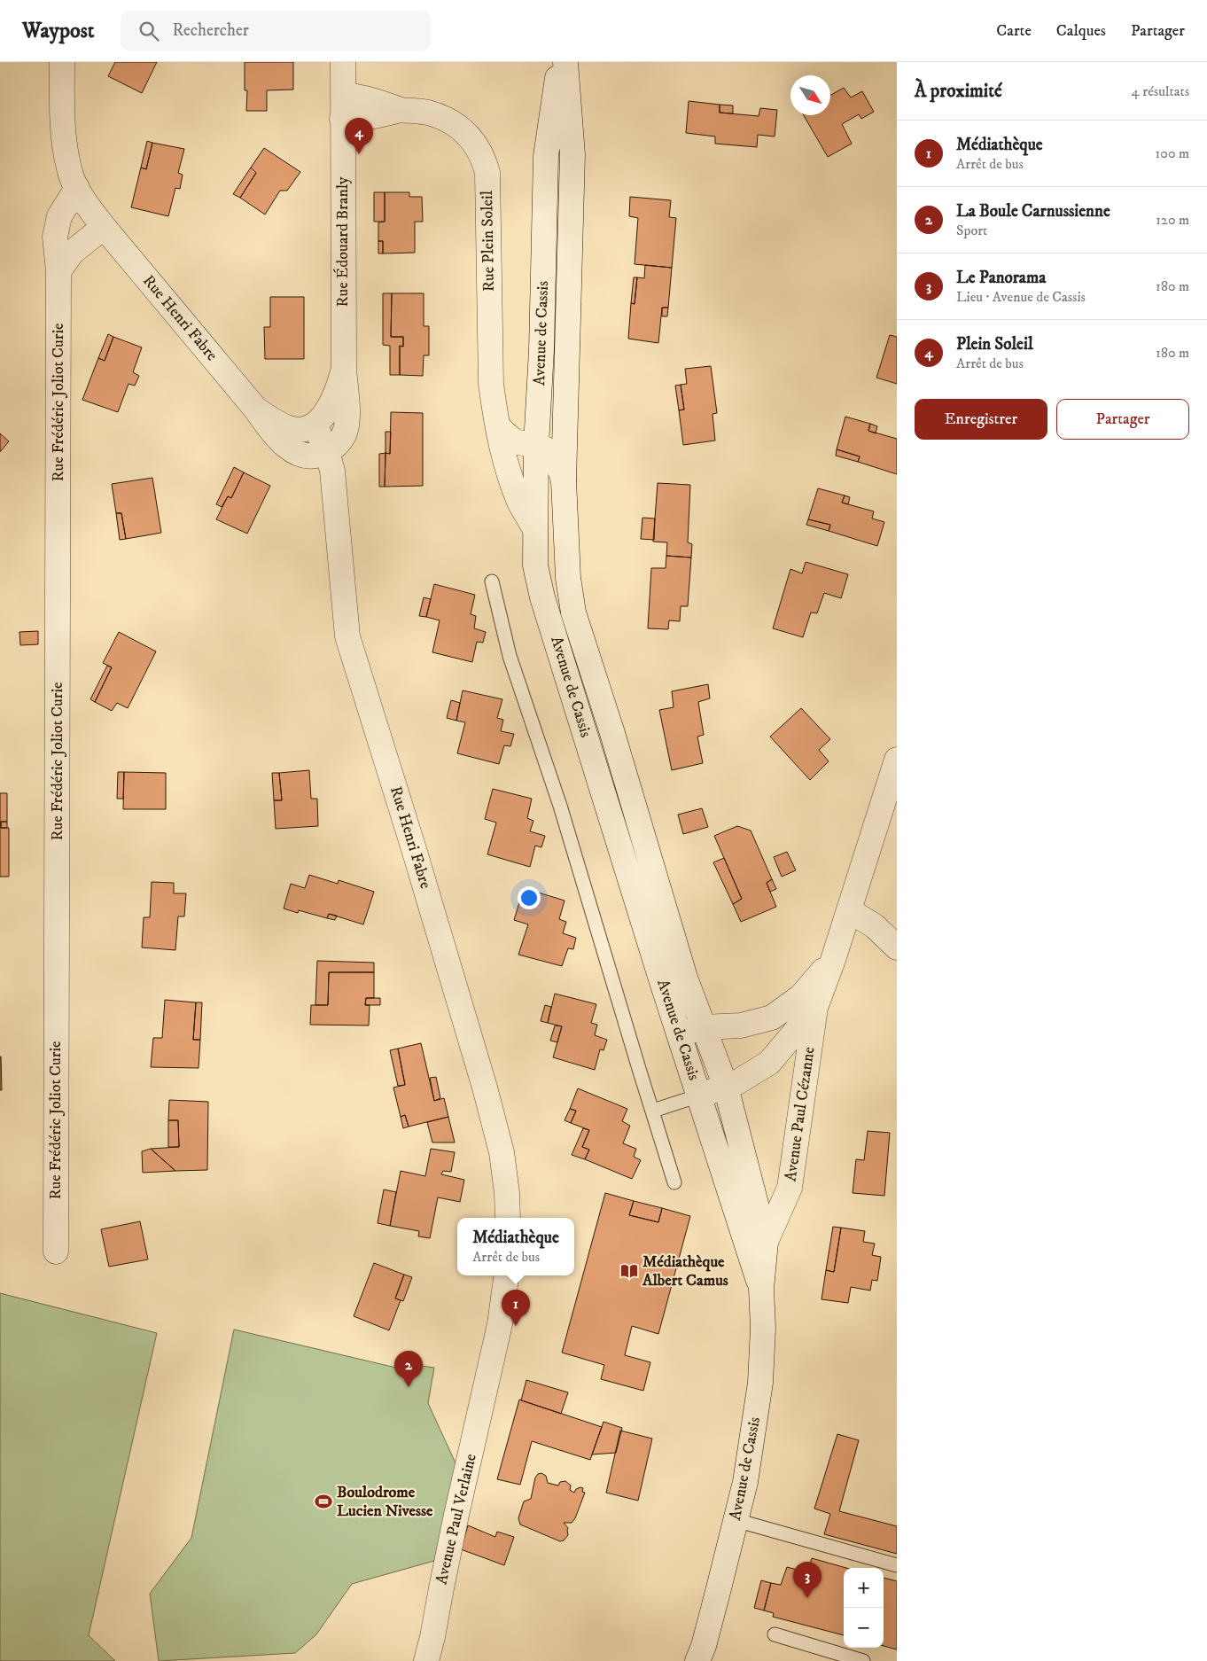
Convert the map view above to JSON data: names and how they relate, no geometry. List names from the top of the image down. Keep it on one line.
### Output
{"streets":{"street":["Rue Plein Soleil","Rue Édouard Branly","Rue Henri Fabre","Avenue de Cassis","Rue Frédéric Joliot Curie","Avenue Paul Cézanne","Avenue Paul Verlaine"]},"crossings":[["Rue Plein Soleil","Rue Édouard Branly"],["Rue Plein Soleil","Avenue de Cassis"],["Rue Édouard Branly","Rue Henri Fabre"],["Avenue de Cassis","Avenue Paul Cézanne"]],"places":{"library":["Médiathèque Albert Camus"],"sports":["Boulodrome Lucien Nivesse"]},"north":"bottom right","page":{"header":"Waypost","search":"Rechercher","nav":["Carte","Calques","Partager"],"heading":["À proximité","4 résultats"],"pins":["4","1","2","3"],"list":[{"mark":"1","name":"Médiathèque","note":"Arrêt de bus","value":"100 m"},{"mark":"2","name":"La Boule Carnussienne","note":"Sport","value":"120 m"},{"mark":"3","name":"Le Panorama","note":"Lieu · Avenue de Cassis","value":"180 m"},{"mark":"4","name":"Plein Soleil","note":"Arrêt de bus","value":"180 m"}],"buttons":["Enregistrer","Partager"],"popup":["Médiathèque","Arrêt de bus"],"map_buttons":["+","−"]}}
